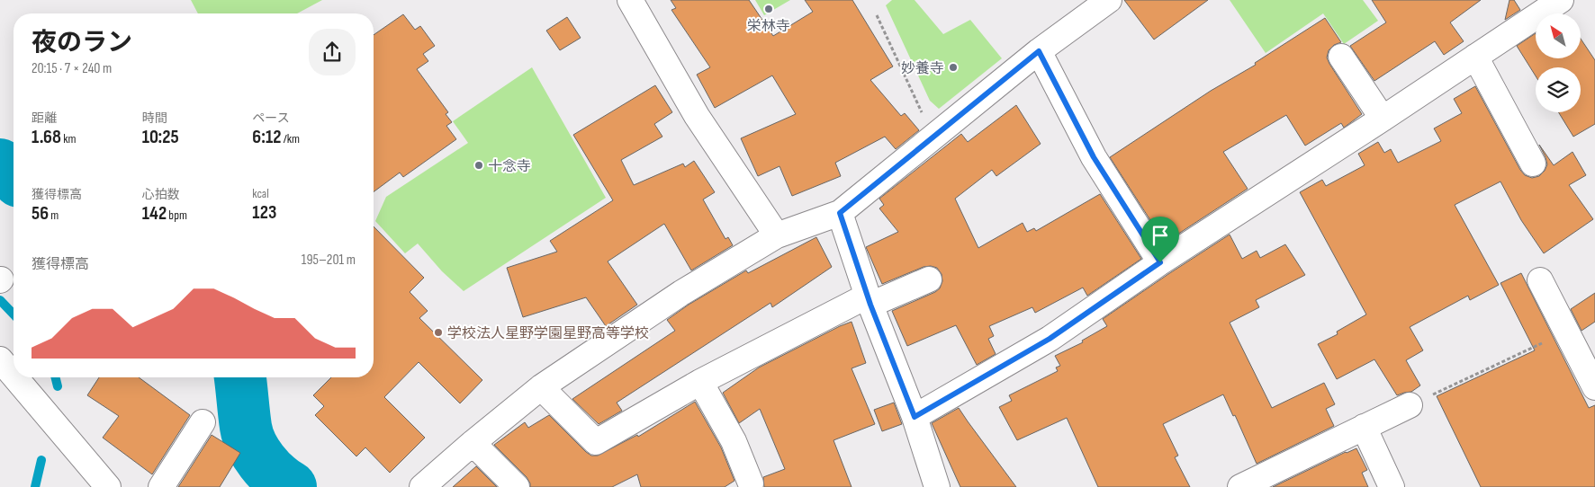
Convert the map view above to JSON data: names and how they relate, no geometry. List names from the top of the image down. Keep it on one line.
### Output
{"places":["栄林寺","妙養寺","十念寺","学校法人星野学園星野高等学校"],"north":"top left","page":{"heading":["夜のラン","20:15 · 7 × 240 m"],"stats":[["距離","1.68 km"],["時間","10:25"],["ペース","6:12 /km"],["獲得標高","56 m"],["心拍数","142 bpm"],["kcal","123"]],"chart":["獲得標高","195–201 m"]}}
